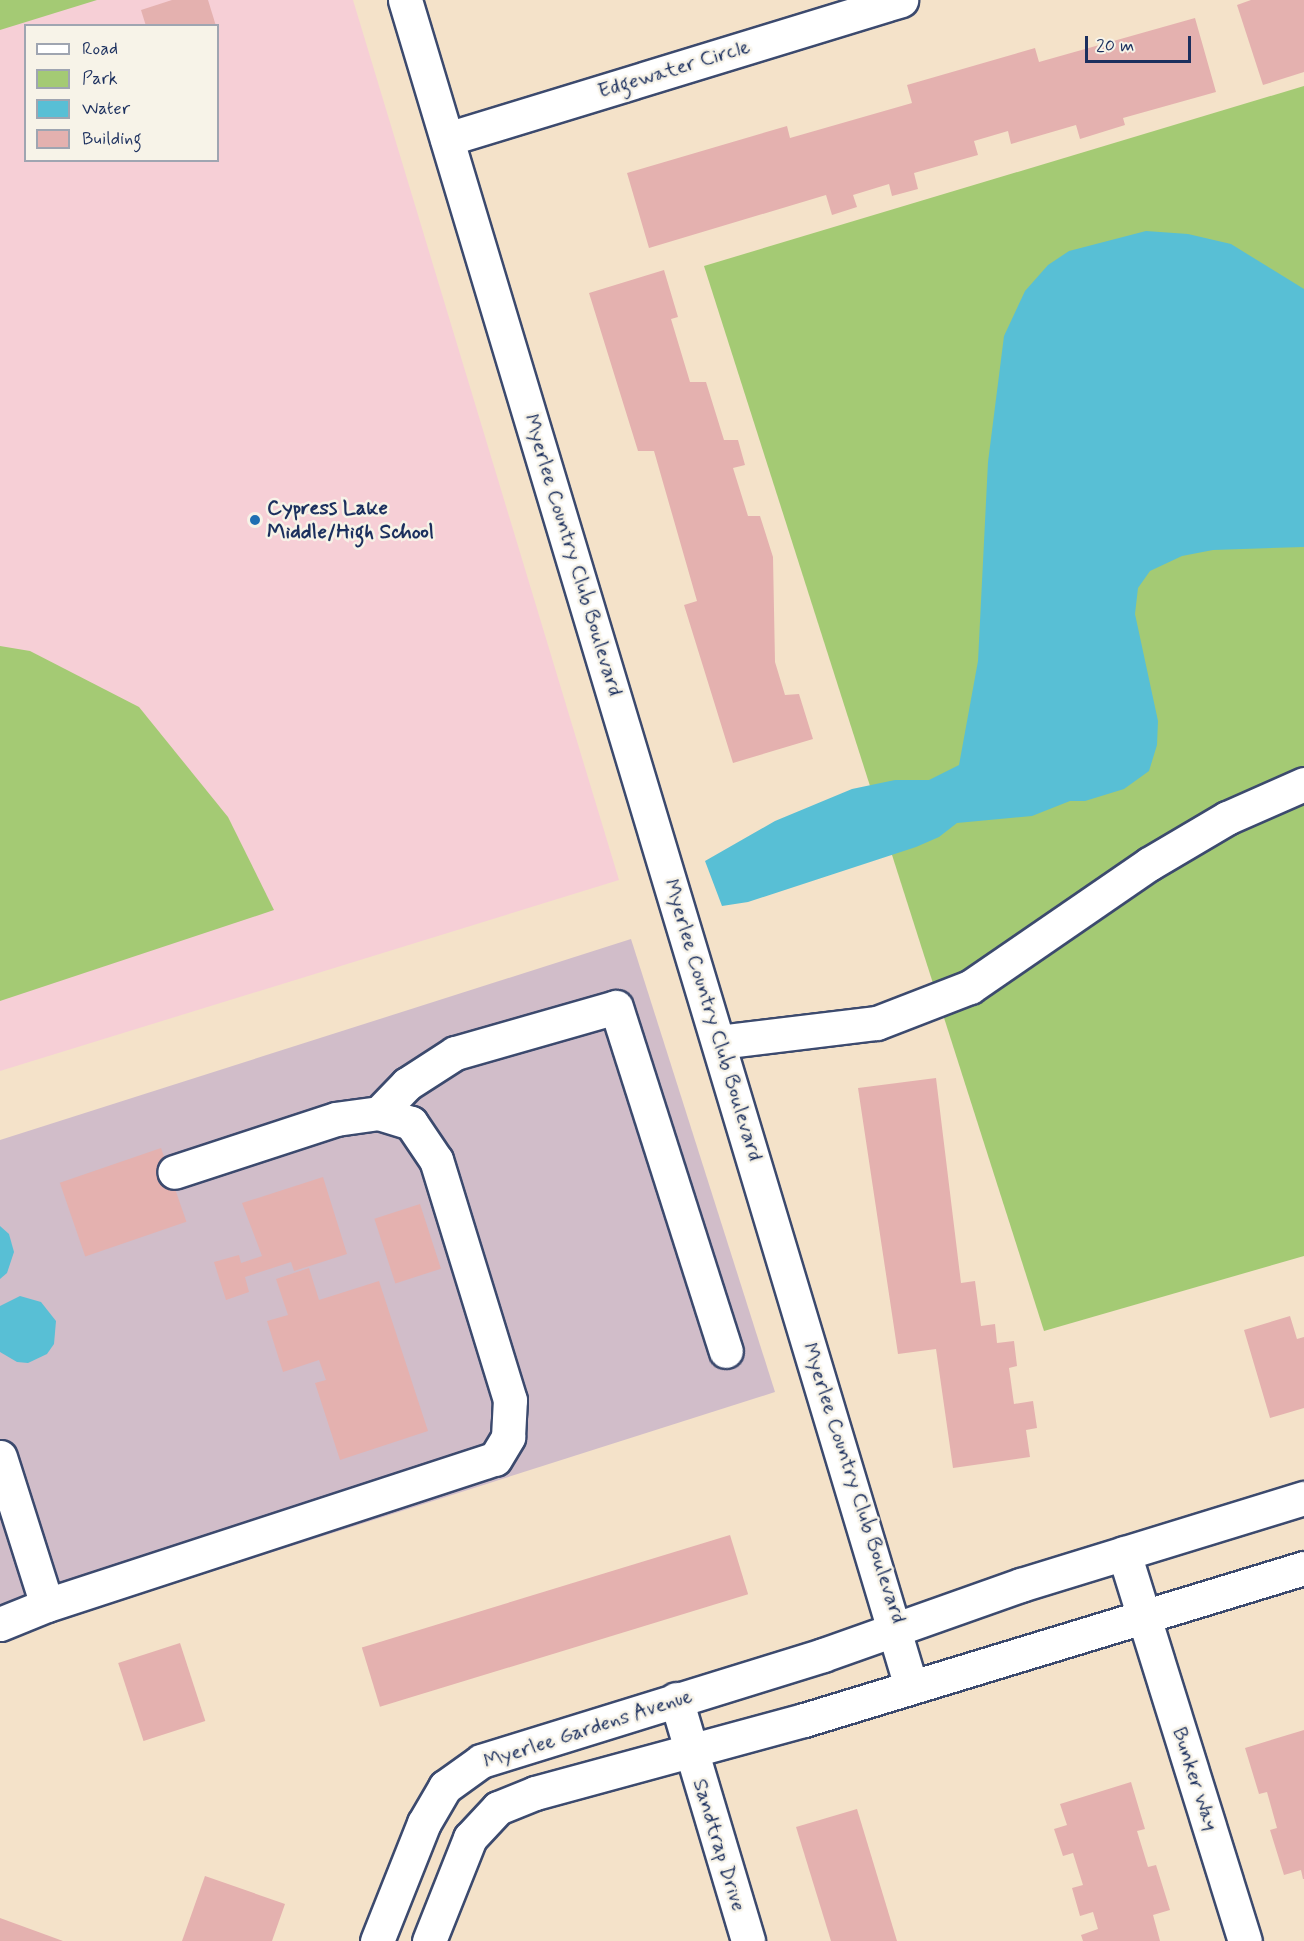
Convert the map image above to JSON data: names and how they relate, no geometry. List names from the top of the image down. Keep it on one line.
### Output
{"streets":{"street":["Edgewater Circle","Myerlee Country Club Boulevard","Myerlee Gardens Avenue","Bunker Way","Sandtrap Drive"]},"crossings":[["Edgewater Circle","Myerlee Country Club Boulevard"],["Myerlee Country Club Boulevard","Myerlee Gardens Avenue"],["Myerlee Country Club Boulevard","Bunker Way"],["Myerlee Gardens Avenue","Sandtrap Drive"]],"places":["Cypress Lake Middle/High School"],"legend":["Road","Park","Water","Building"],"scale_bar":"20 m"}
